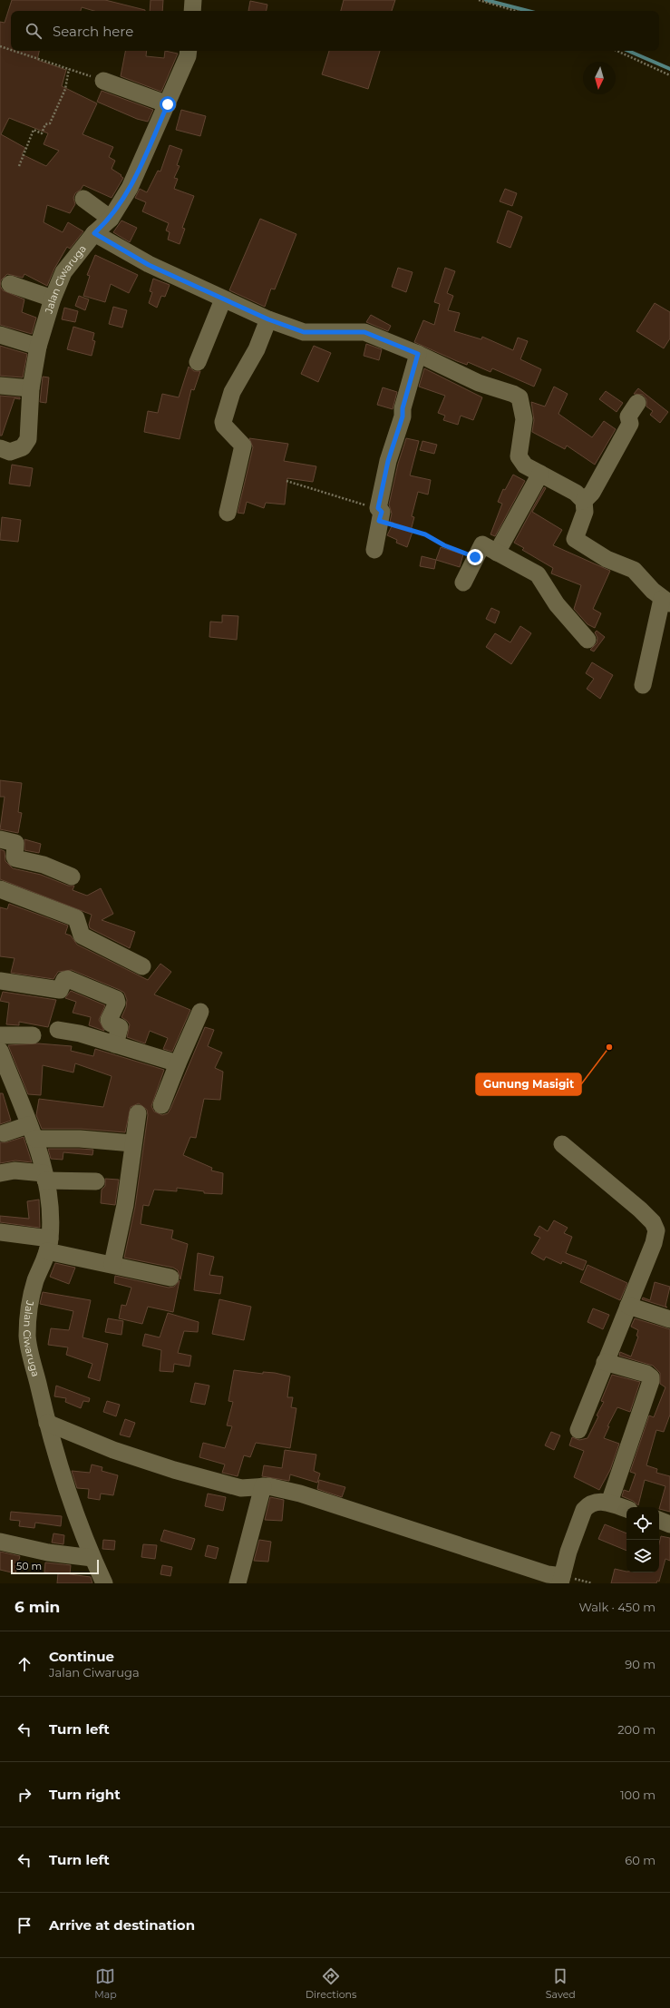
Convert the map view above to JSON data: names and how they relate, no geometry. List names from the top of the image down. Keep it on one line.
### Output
{"streets":{"street":["Jalan Ciwaruga"]},"places":["Gunung Masigit"],"scale_bar":"50 m","north":"bottom","page":{"search":"Search here","scale":"50 m","heading":["6 min","Walk · 450 m"],"list":[["Continue","Jalan Ciwaruga","90 m"],["Turn left","200 m"],["Turn right","100 m"],["Turn left","60 m"],"Arrive at destination"],"nav":["Map","Directions","Saved"]}}
